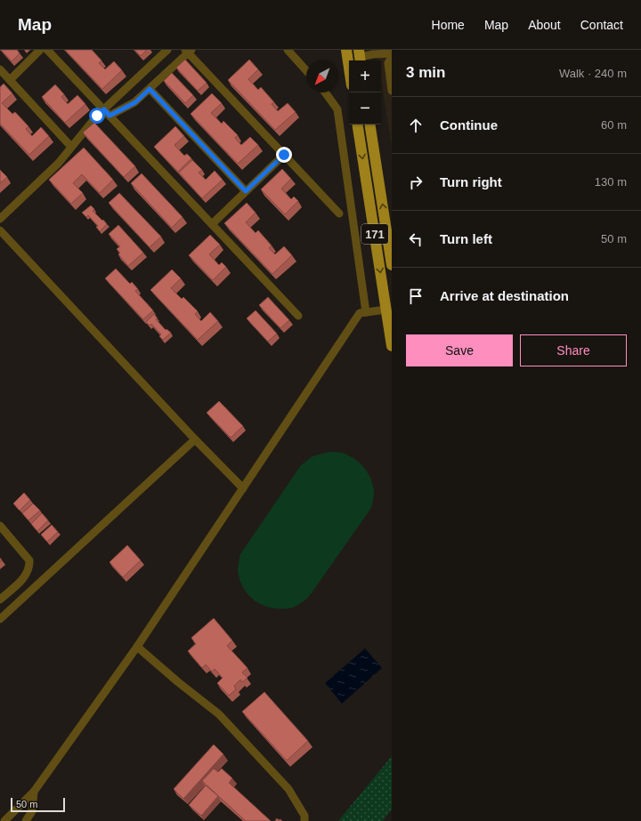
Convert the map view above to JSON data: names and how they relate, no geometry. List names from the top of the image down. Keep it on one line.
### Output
{"streets":{"main road":["171"]},"scale_bar":"50 m","north":"bottom left","page":{"header":"Map","nav":["Home","Map","About","Contact"],"heading":["3 min","Walk · 240 m"],"map_buttons":["+","−"],"list":[["Continue","60 m"],["Turn right","130 m"],["Turn left","50 m"],"Arrive at destination"],"buttons":["Save","Share"],"scale":"50 m"}}
